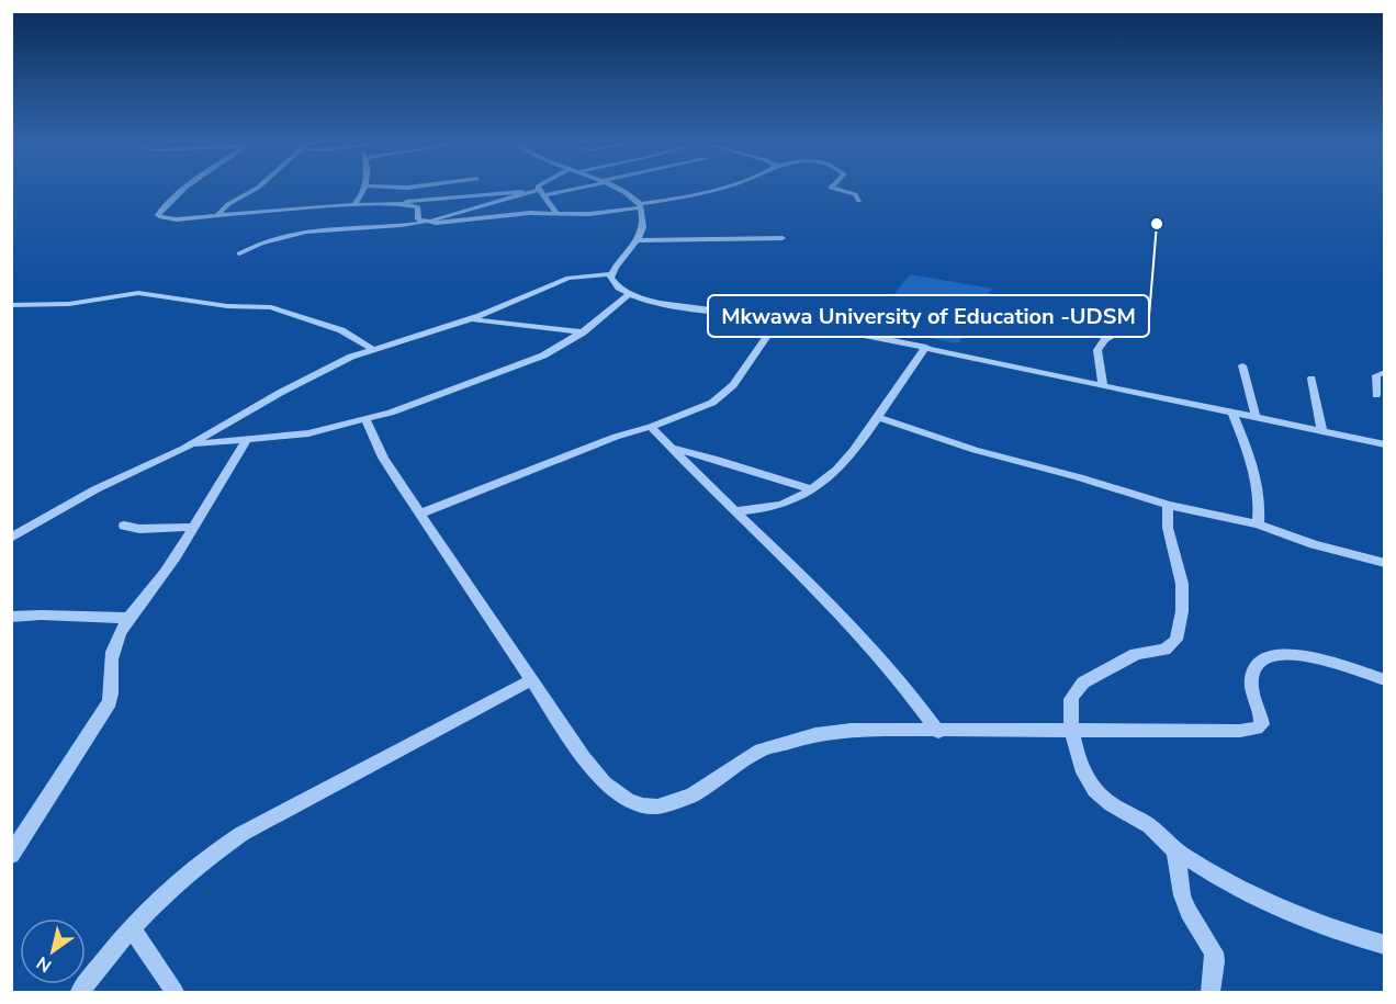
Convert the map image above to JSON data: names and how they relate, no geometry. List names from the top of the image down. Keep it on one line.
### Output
{"places":["Mkwawa University of Education -UDSM"],"north":"bottom left"}
